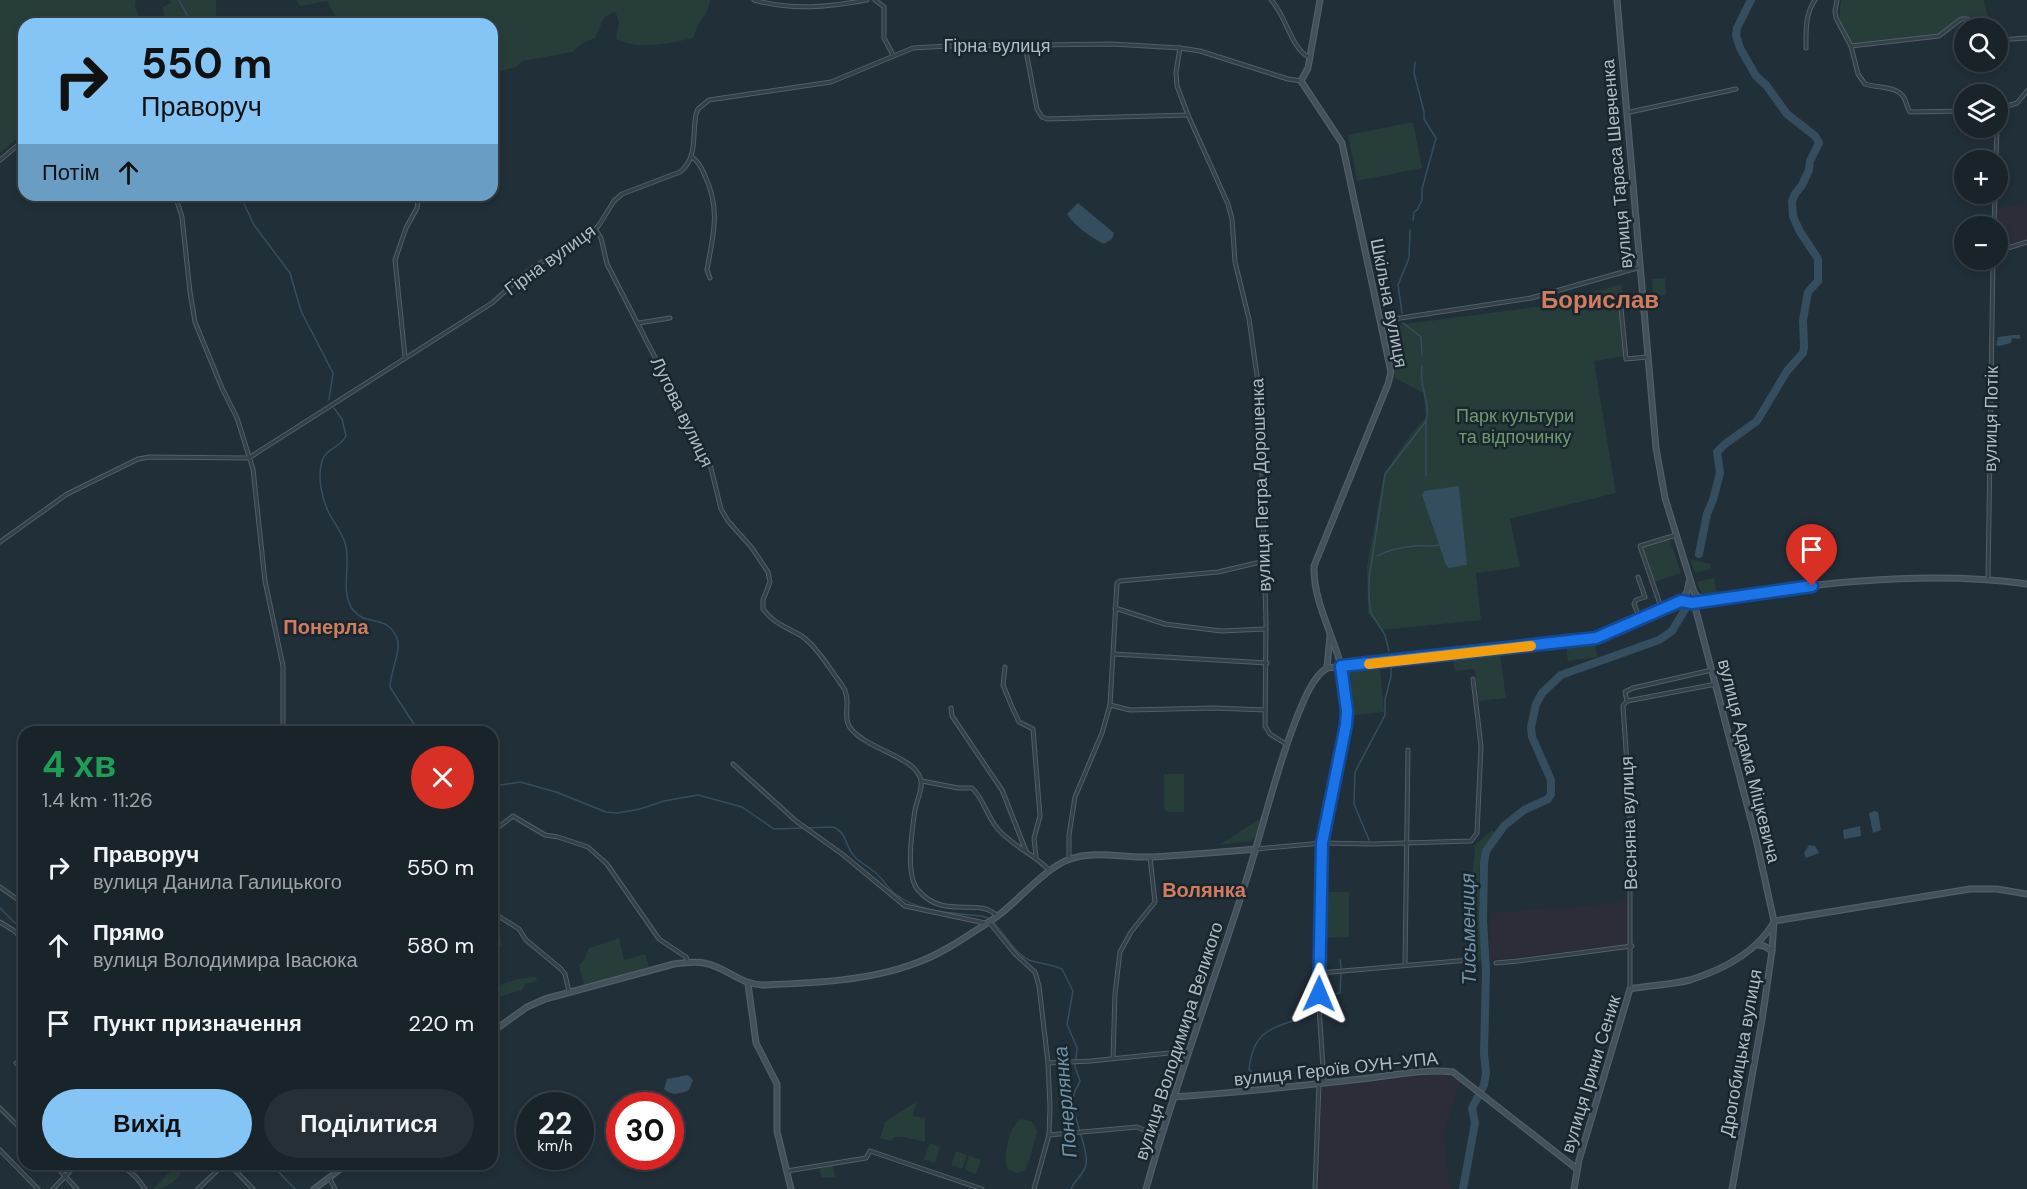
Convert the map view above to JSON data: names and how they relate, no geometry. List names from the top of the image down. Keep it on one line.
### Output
{"streets":{"main road":["вулиця Тараса Шевченка","Шкільна вулиця","вулиця Адама Міцкевича","вулиця Володимира Великого","Дрогобицька вулиця","вулиця Героїв ОУН-УПА","вулиця Ірини Сеник"],"street":["Гірна вулиця","Лугова вулиця","вулиця Потік","вулиця Петра Дорошенка","Весняна вулиця"]},"crossings":[["Гірна вулиця","Шкільна вулиця"],["Гірна вулиця","Лугова вулиця"],["Гірна вулиця","вулиця Петра Дорошенка"],["Шкільна вулиця","вулиця Володимира Великого"],["вулиця Петра Дорошенка","вулиця Володимира Великого"],["вулиця Адама Міцкевича","Дрогобицька вулиця"],["вулиця Адама Міцкевича","вулиця Ірини Сеник"],["Весняна вулиця","вулиця Ірини Сеник"],["вулиця Володимира Великого","вулиця Героїв ОУН-УПА"],["Дрогобицька вулиця","вулиця Ірини Сеник"],["вулиця Героїв ОУН-УПА","вулиця Ірини Сеник"]],"districts":["Борислав","Понерла","Волянка"],"water":["Тисьмениця","Понерлянка"],"parks":["Парк культури та відпочинку"],"page":{"map_buttons":["+","−"],"turn":["550 m","Праворуч"],"then":"Потім","heading":["4 хв","1.4 km · 11:26"],"list":[{"name":"Праворуч","note":"вулиця Данила Галицького","value":"550 m"},{"name":"Прямо","note":"вулиця Володимира Івасюка","value":"580 m"},{"name":"Пункт призначення","value":"220 m"}],"buttons":["Вихід","Поділитися"],"speed":"22 km/h","limit":"30"}}
